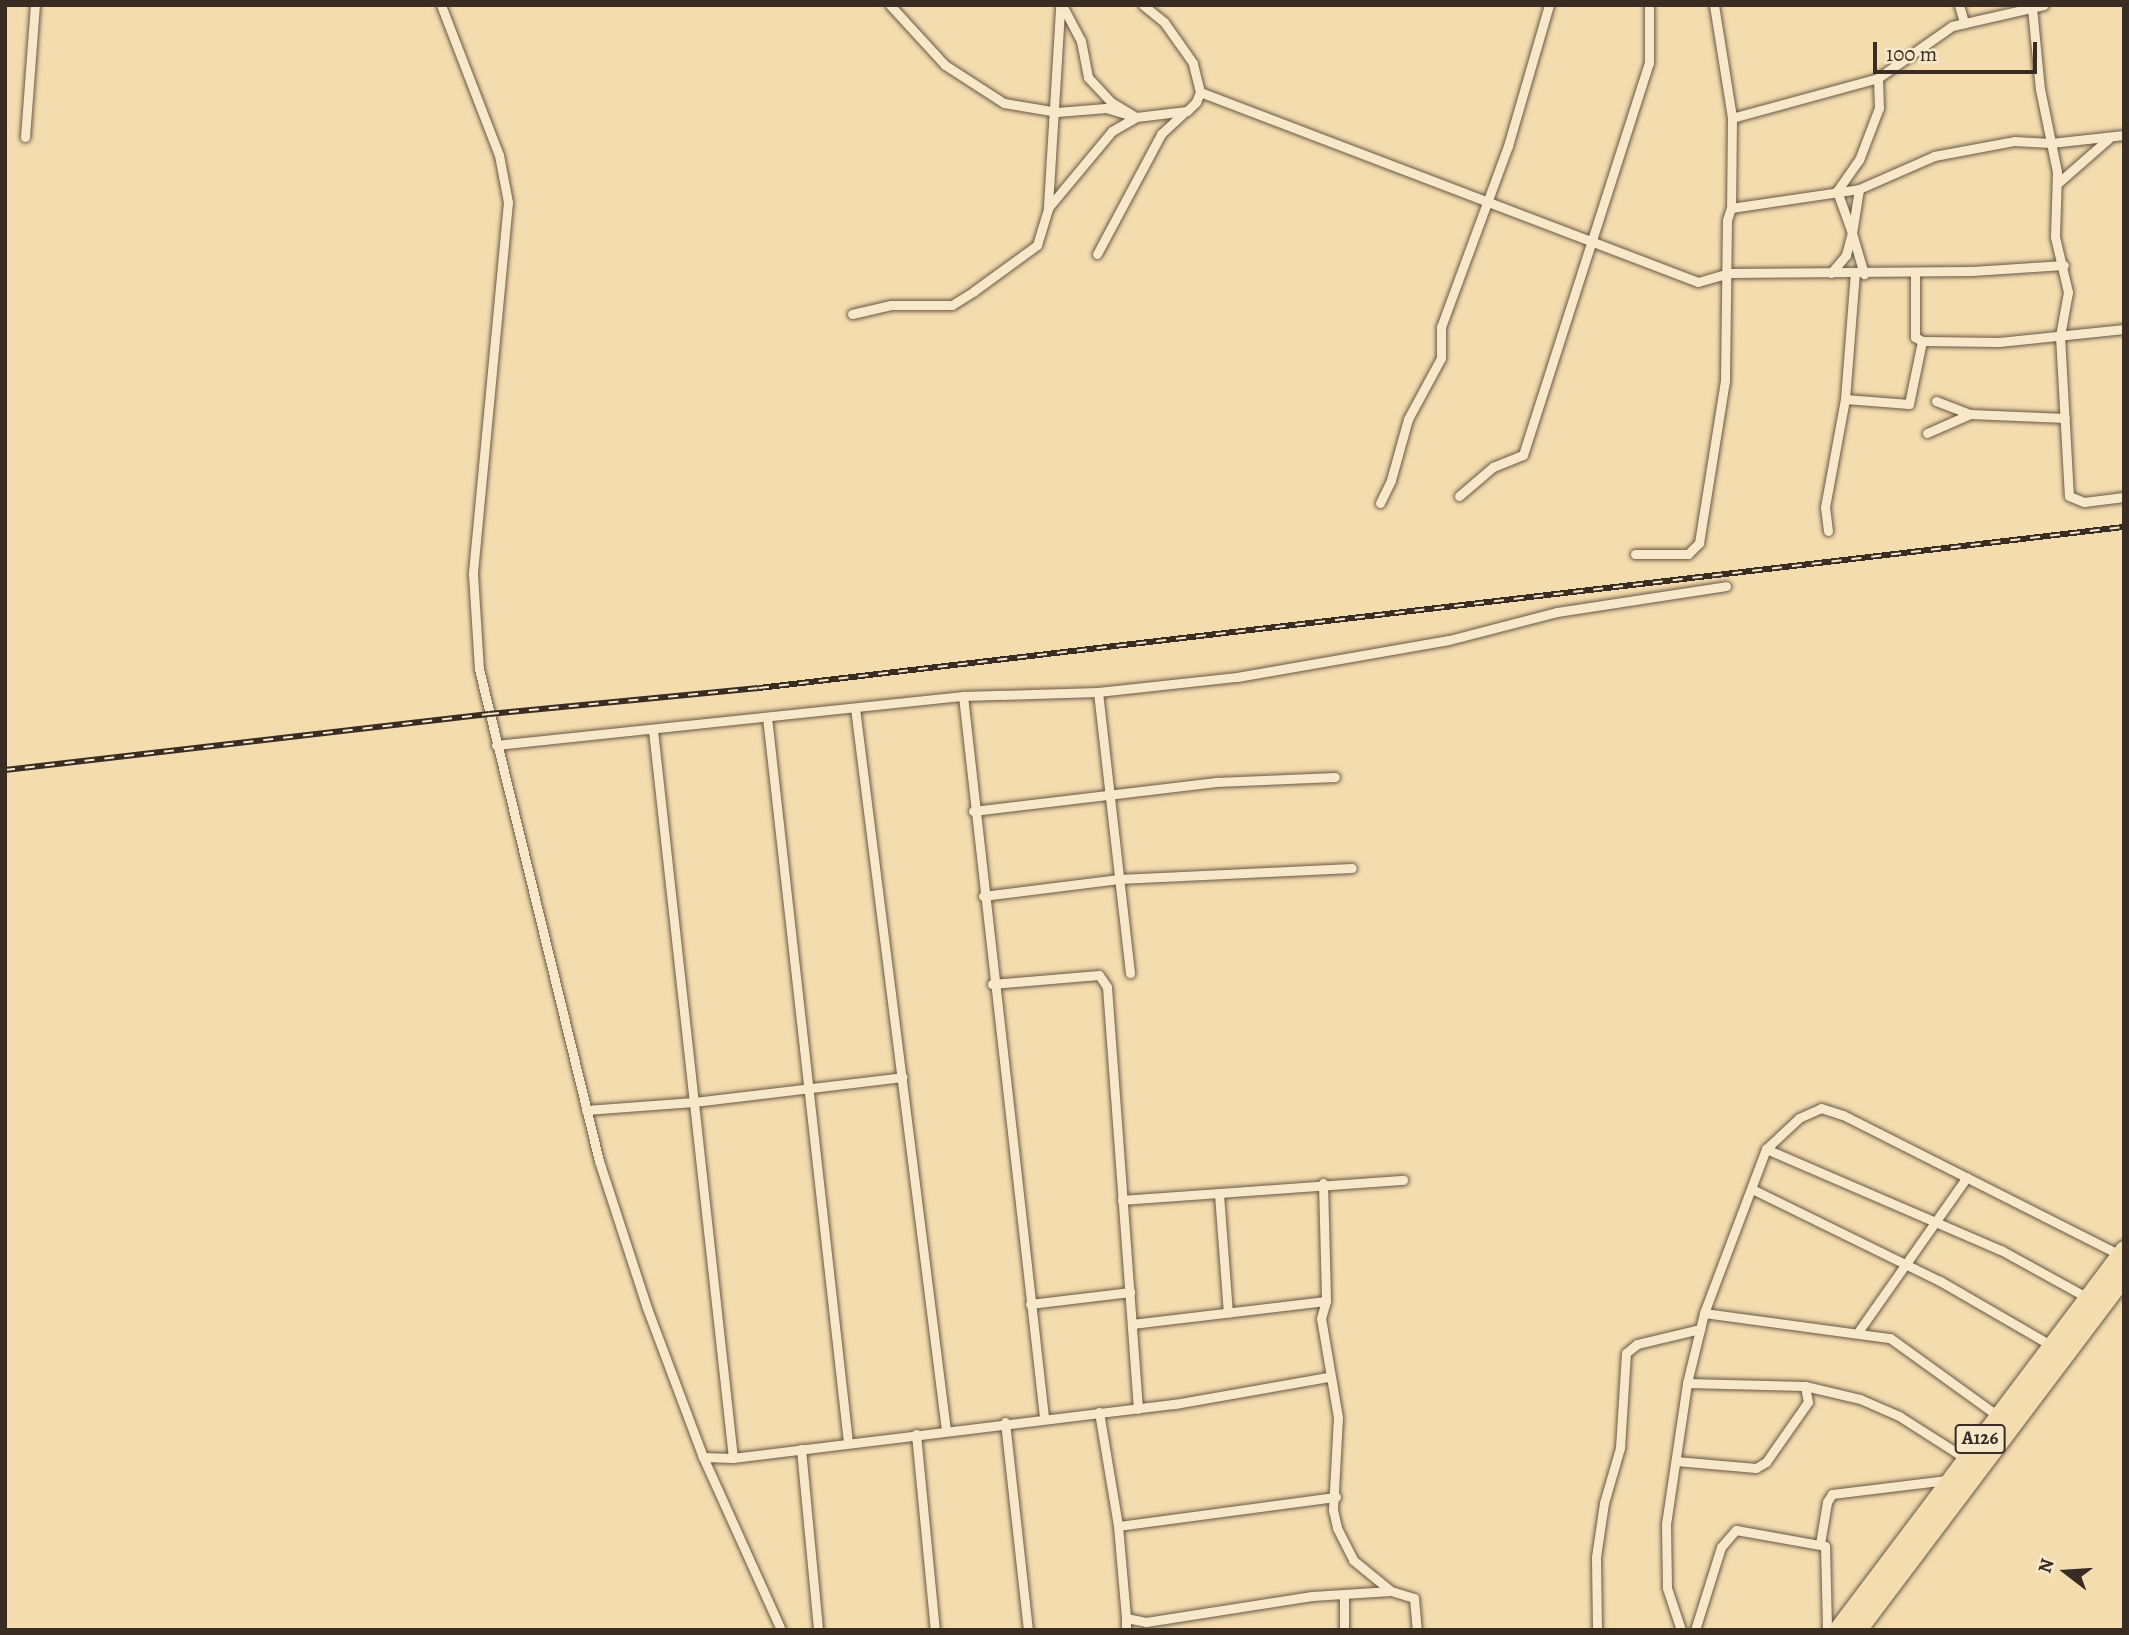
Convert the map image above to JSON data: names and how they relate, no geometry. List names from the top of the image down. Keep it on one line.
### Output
{"streets":{"highway":["A126"]},"scale_bar":"100 m","north":"left"}
